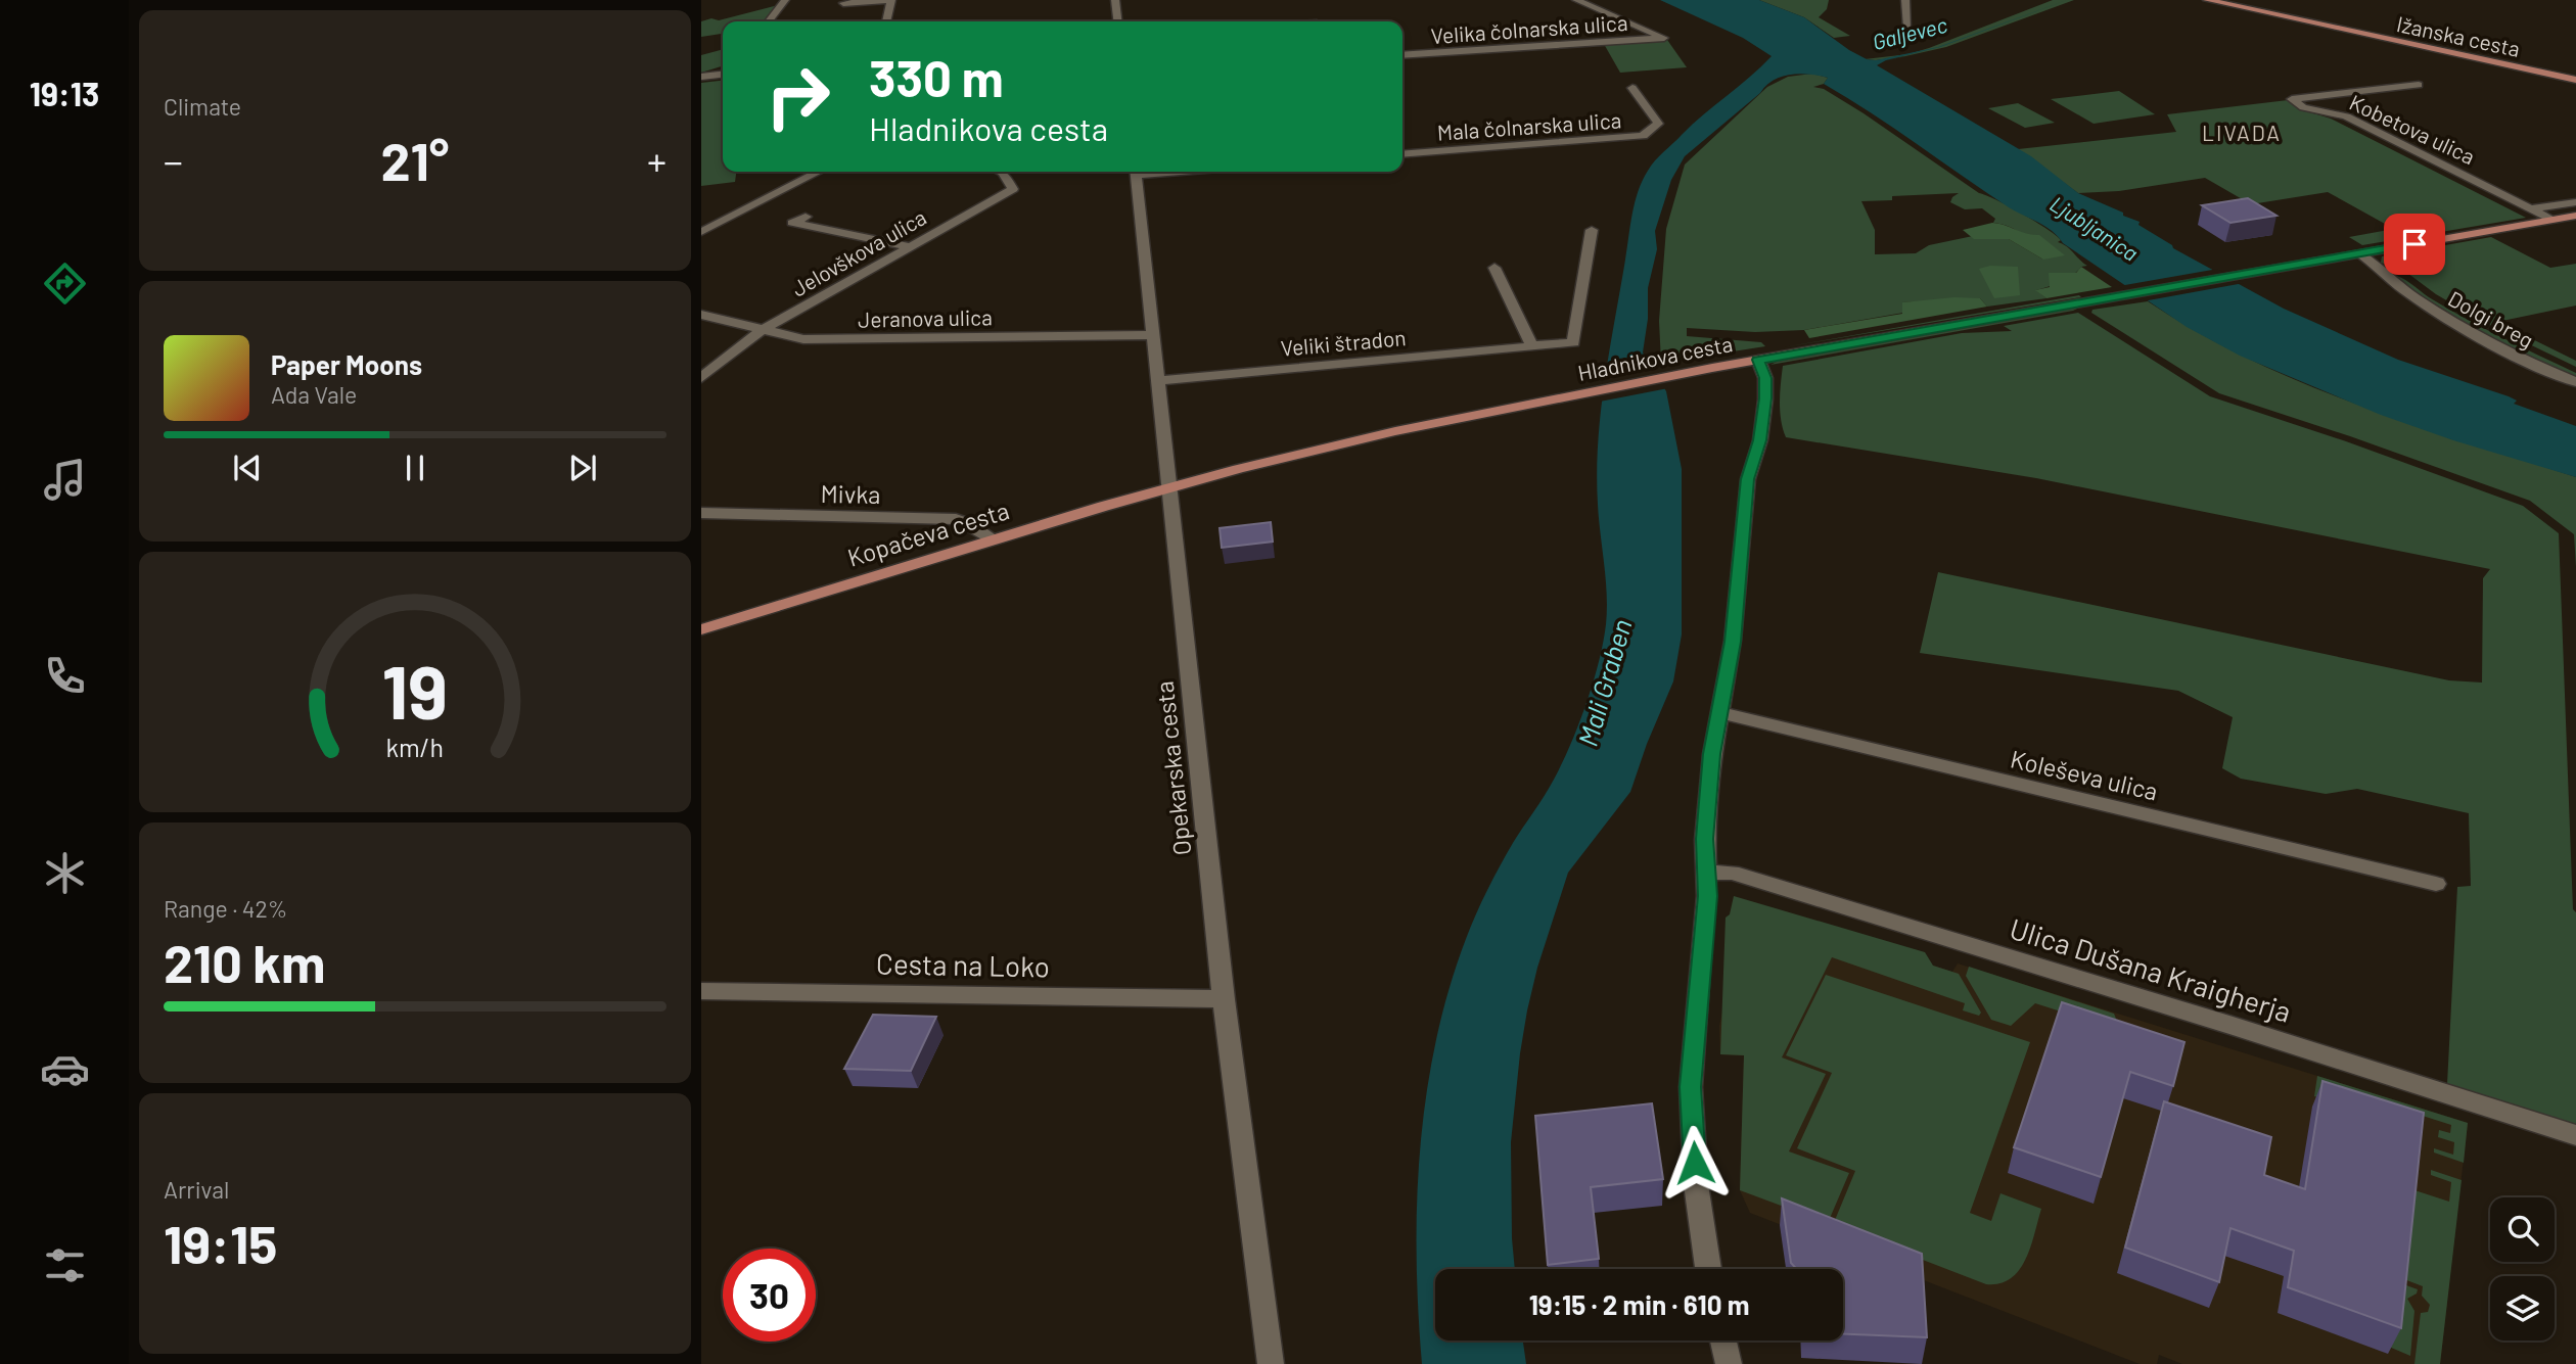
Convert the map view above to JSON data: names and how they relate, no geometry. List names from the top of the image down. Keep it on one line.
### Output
{"streets":{"main road":["Ižanska cesta","Hladnikova cesta","Kopačeva cesta"],"street":["Velika čolnarska ulica","Mala čolnarska ulica","Kobetova ulica","Jelovškova ulica","Jeranova ulica","Dolgi breg","Veliki štradon","Mivka","Opekarska cesta","Koleševa ulica","Cesta na Loko","Ulica Dušana Kraigherja"]},"crossings":[["Kobetova ulica","Hladnikova cesta"],["Jelovškova ulica","Jeranova ulica"],["Jeranova ulica","Opekarska cesta"],["Dolgi breg","Hladnikova cesta"],["Veliki štradon","Opekarska cesta"],["Hladnikova cesta","Kopačeva cesta"],["Hladnikova cesta","Opekarska cesta"],["Mivka","Kopačeva cesta"],["Kopačeva cesta","Opekarska cesta"],["Opekarska cesta","Cesta na Loko"]],"districts":["LIVADA"],"water":["Galjevec","Ljubljanica","Mali Graben"],"page":{"tabs":"19:13","tile":["Climate",["Range · 42%","210 km"],["Arrival","19:15"]],"turn":["330 m","Hladnikova cesta"],"heat":["−","21°","+"],"song":["Paper Moons","Ada Vale"],"limit":"30","trip":"19:15 · 2 min · 610 m","gauge":["19","km/h"]}}
